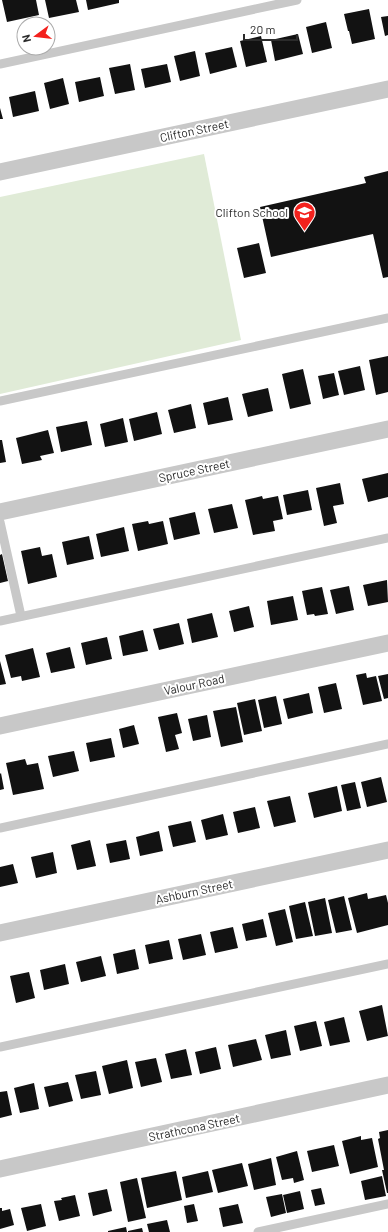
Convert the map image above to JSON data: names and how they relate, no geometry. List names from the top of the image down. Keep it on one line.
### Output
{"streets":{"street":["Clifton Street","Spruce Street","Valour Road","Ashburn Street","Strathcona Street"]},"places":{"school or university":["Clifton School"]},"scale_bar":"20 m","north":"left"}
